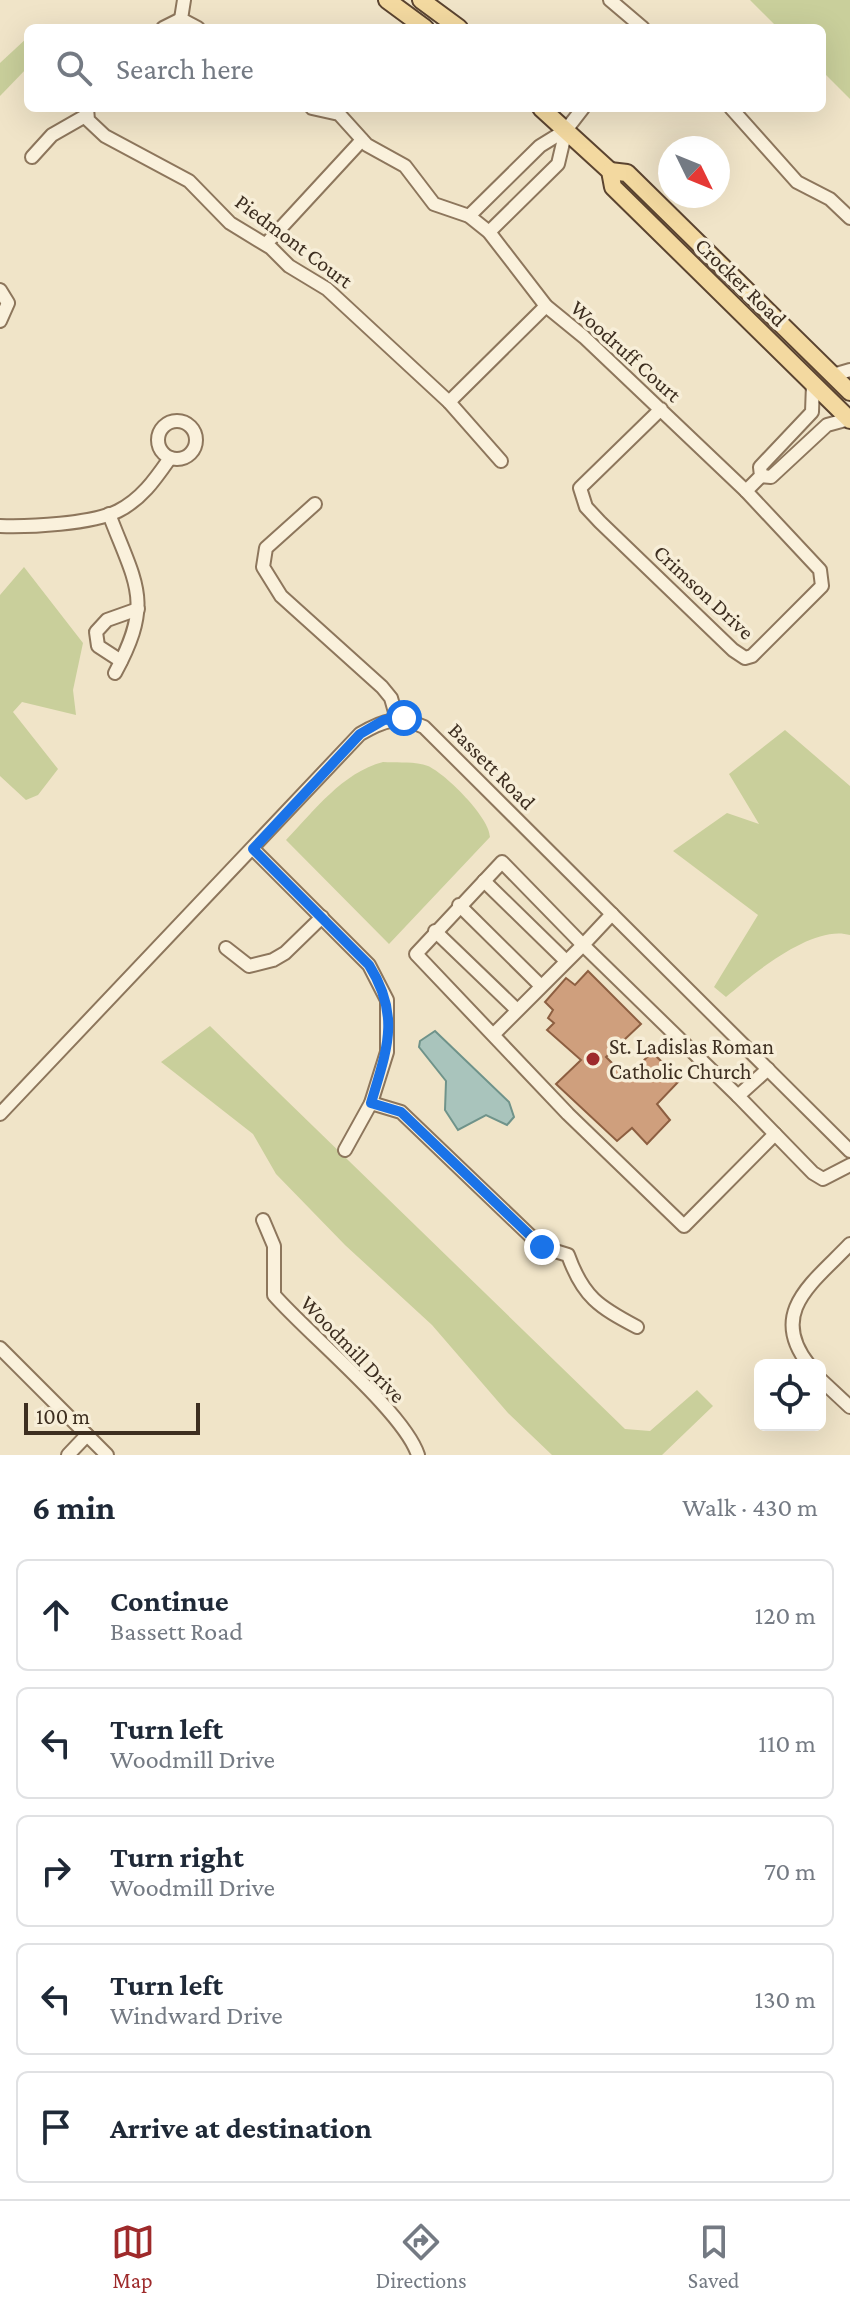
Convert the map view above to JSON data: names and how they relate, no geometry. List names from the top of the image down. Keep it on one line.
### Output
{"streets":{"main road":["Crocker Road"],"street":["Piedmont Court","Woodruff Court","Crimson Drive","Bassett Road","Woodmill Drive"]},"crossings":[["Woodruff Court","Crimson Drive"]],"places":["St. Ladislas Roman Catholic Church"],"scale_bar":"100 m","north":"bottom right","page":{"search":"Search here","scale":"100 m","heading":["6 min","Walk · 430 m"],"list":[["Continue","Bassett Road","120 m"],["Turn left","Woodmill Drive","110 m"],["Turn right","Woodmill Drive","70 m"],["Turn left","Windward Drive","130 m"],"Arrive at destination"],"nav":["Map","Directions","Saved"]}}
